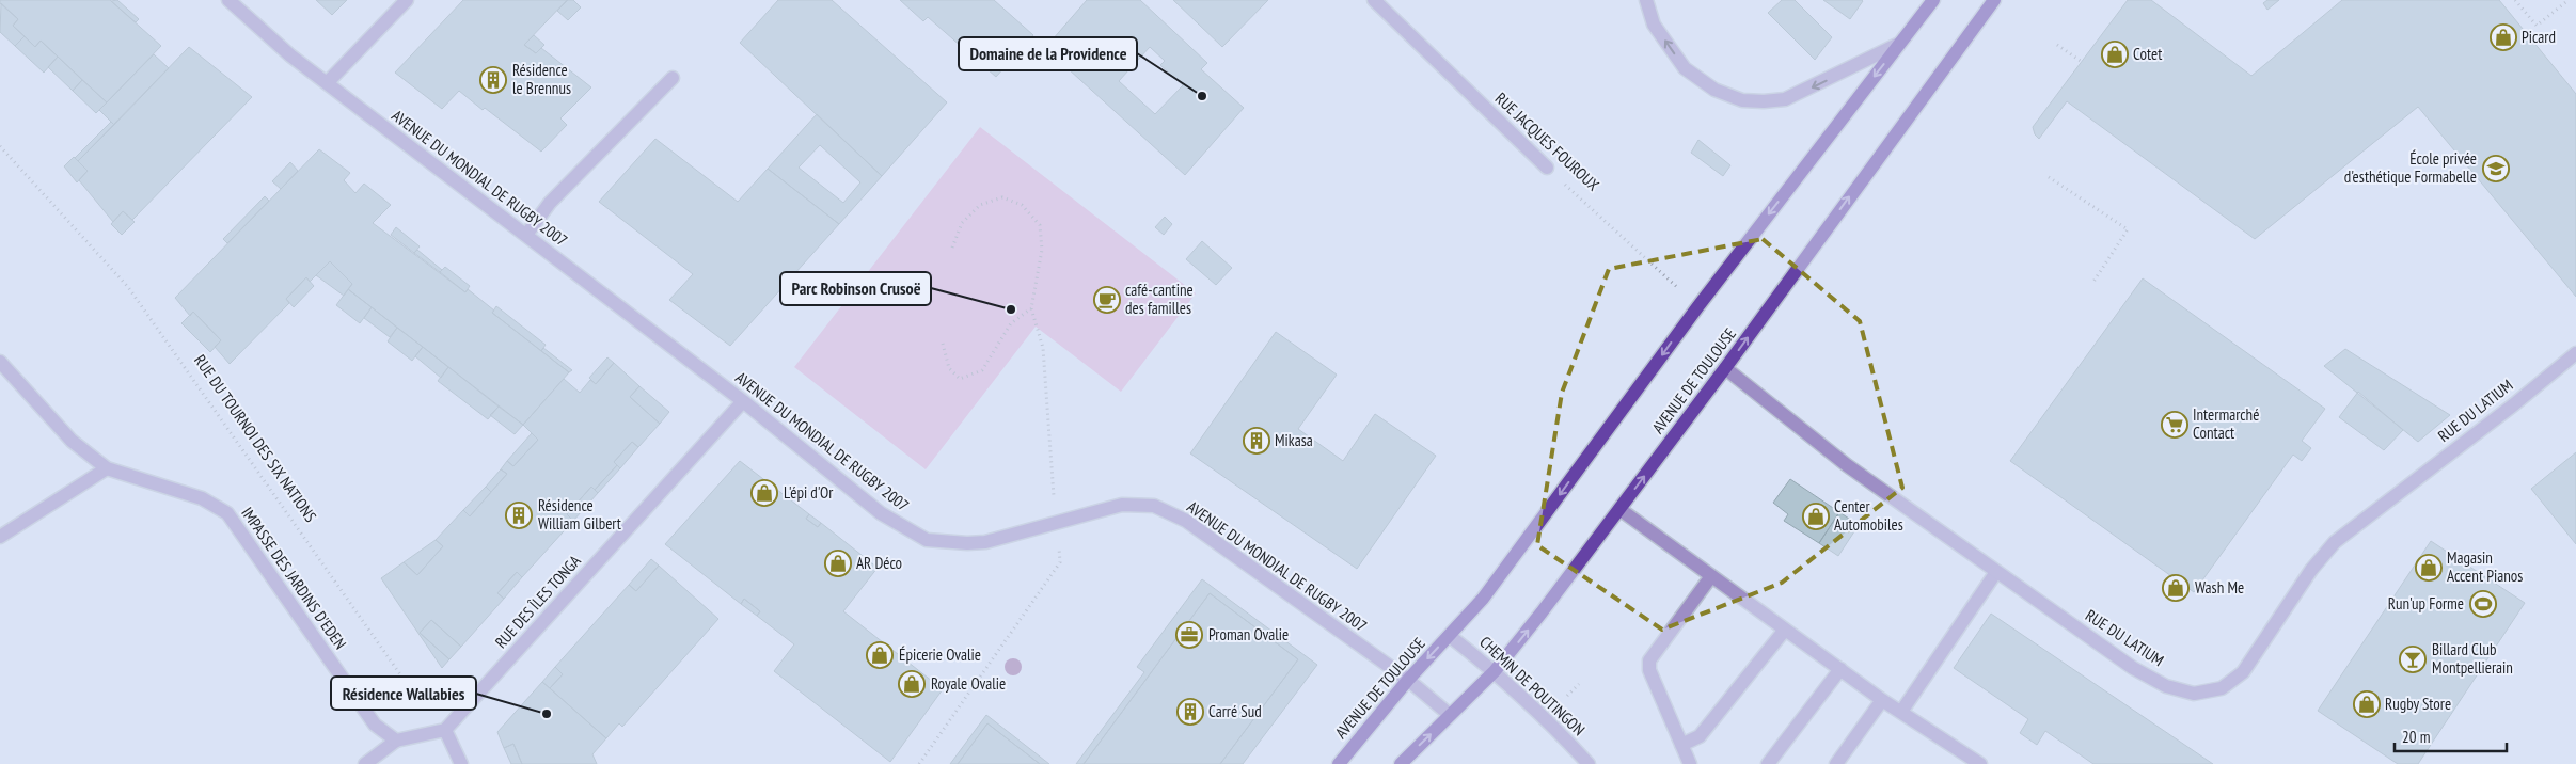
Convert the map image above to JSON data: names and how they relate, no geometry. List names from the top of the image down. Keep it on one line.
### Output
{"streets":{"main road":["AVENUE DE TOULOUSE"],"street":["RUE JACQUES FOUROUX","AVENUE DU MONDIAL DE RUGBY 2007","RUE DU LATIUM","IMPASSE DES JARDINS D'EDEN","RUE DES ÎLES TONGA","CHEMIN DE POUTINGON"],"path":["RUE DU TOURNOI DES SIX NATIONS"]},"crossings":[["RUE JACQUES FOUROUX","AVENUE DE TOULOUSE"],["AVENUE DU MONDIAL DE RUGBY 2007","AVENUE DE TOULOUSE"],["AVENUE DU MONDIAL DE RUGBY 2007","RUE DES ÎLES TONGA"],["AVENUE DE TOULOUSE","RUE DU LATIUM"],["AVENUE DE TOULOUSE","CHEMIN DE POUTINGON"],["RUE DU TOURNOI DES SIX NATIONS","RUE DES ÎLES TONGA"]],"places":{"shop":["Picard","Cotet","L'épi d'Or","Center Automobiles","AR Déco","Magasin Accent Pianos","Wash Me","Épicerie Ovalie","Royale Ovalie","Rugby Store"],"building":["Résidence le Brennus","Mikasa","Résidence William Gilbert","Carré Sud"],"other":["Domaine de la Providence","Parc Robinson Crusoë","Résidence Wallabies"],"school or university":["École privée d'esthétique Formabelle"],"cafe":["café-cantine des familles"],"supermarket":["Intermarché Contact"],"sports":["Run'up Forme"],"office":["Proman Ovalie"],"bar":["Billard Club Montpellierain"]},"scale_bar":"20 m"}
